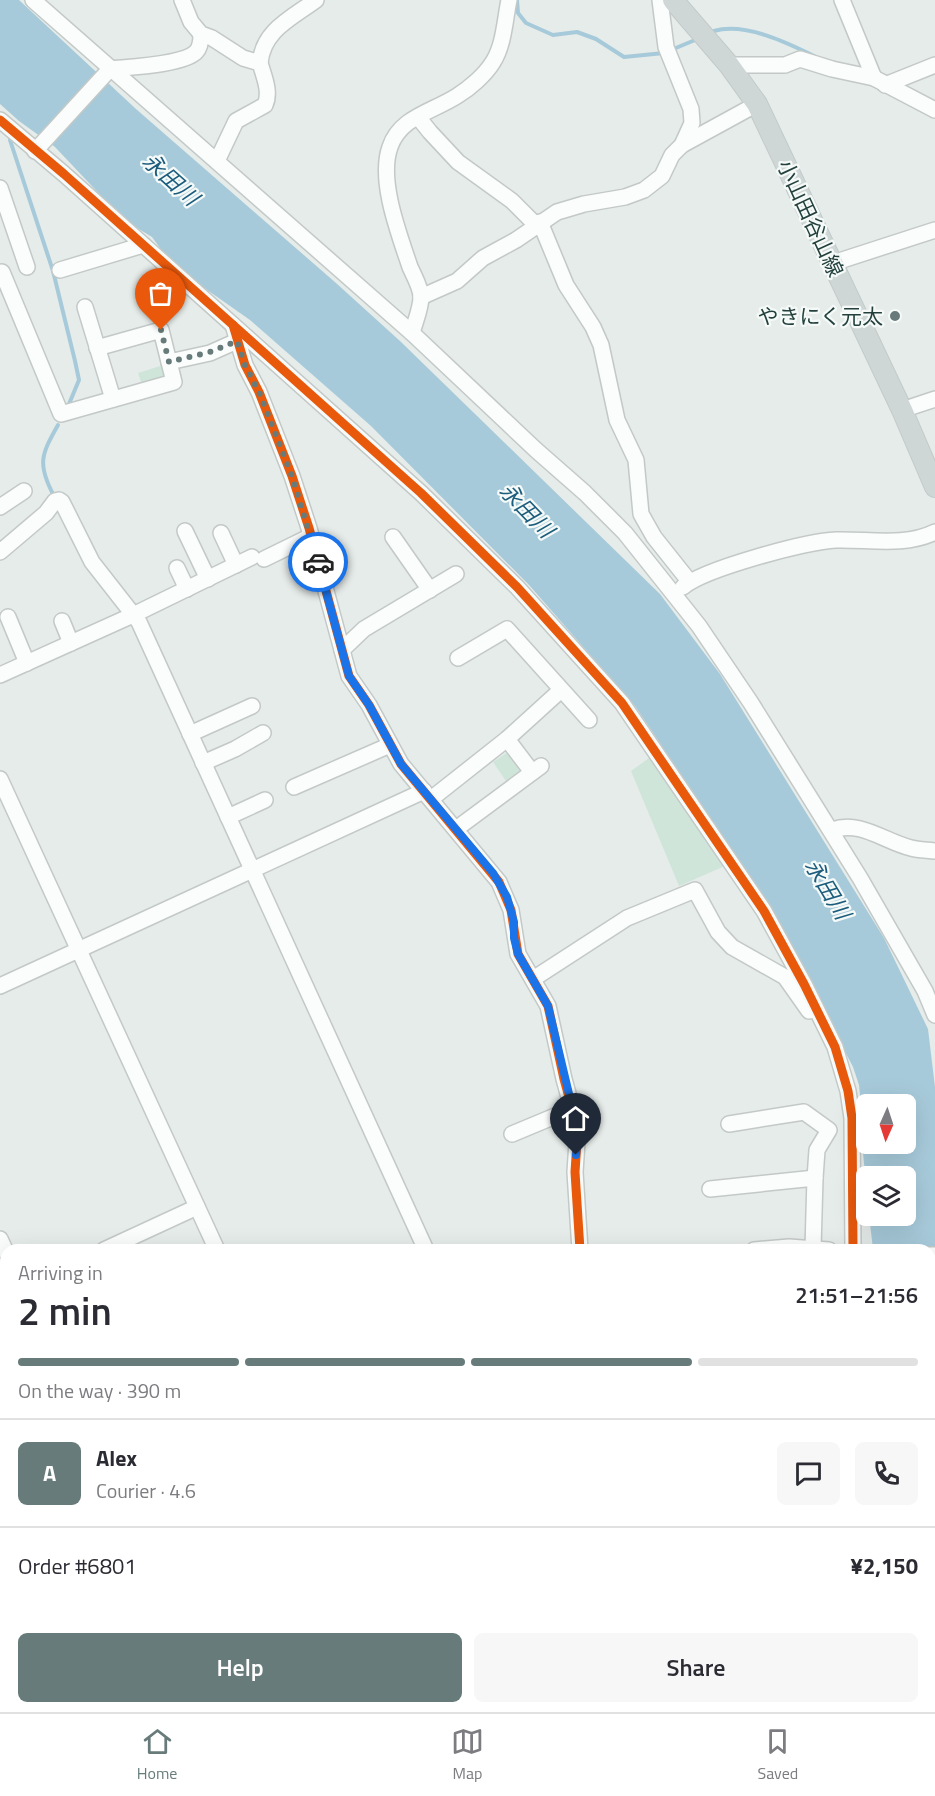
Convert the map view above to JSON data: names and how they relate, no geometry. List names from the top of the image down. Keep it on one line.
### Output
{"streets":{"main road":["小山田谷山線"]},"water":["永田川"],"places":["やきにく元太"],"north":"bottom","page":{"heading":["2 min","Arriving in","21:51–21:56"],"panel":["Alex","Courier · 4.6","Order #6801","¥2,150"],"bar":"On the way · 390 m","round":"A","buttons":["Help","Share"],"tabs":["Home","Map","Saved"]}}
